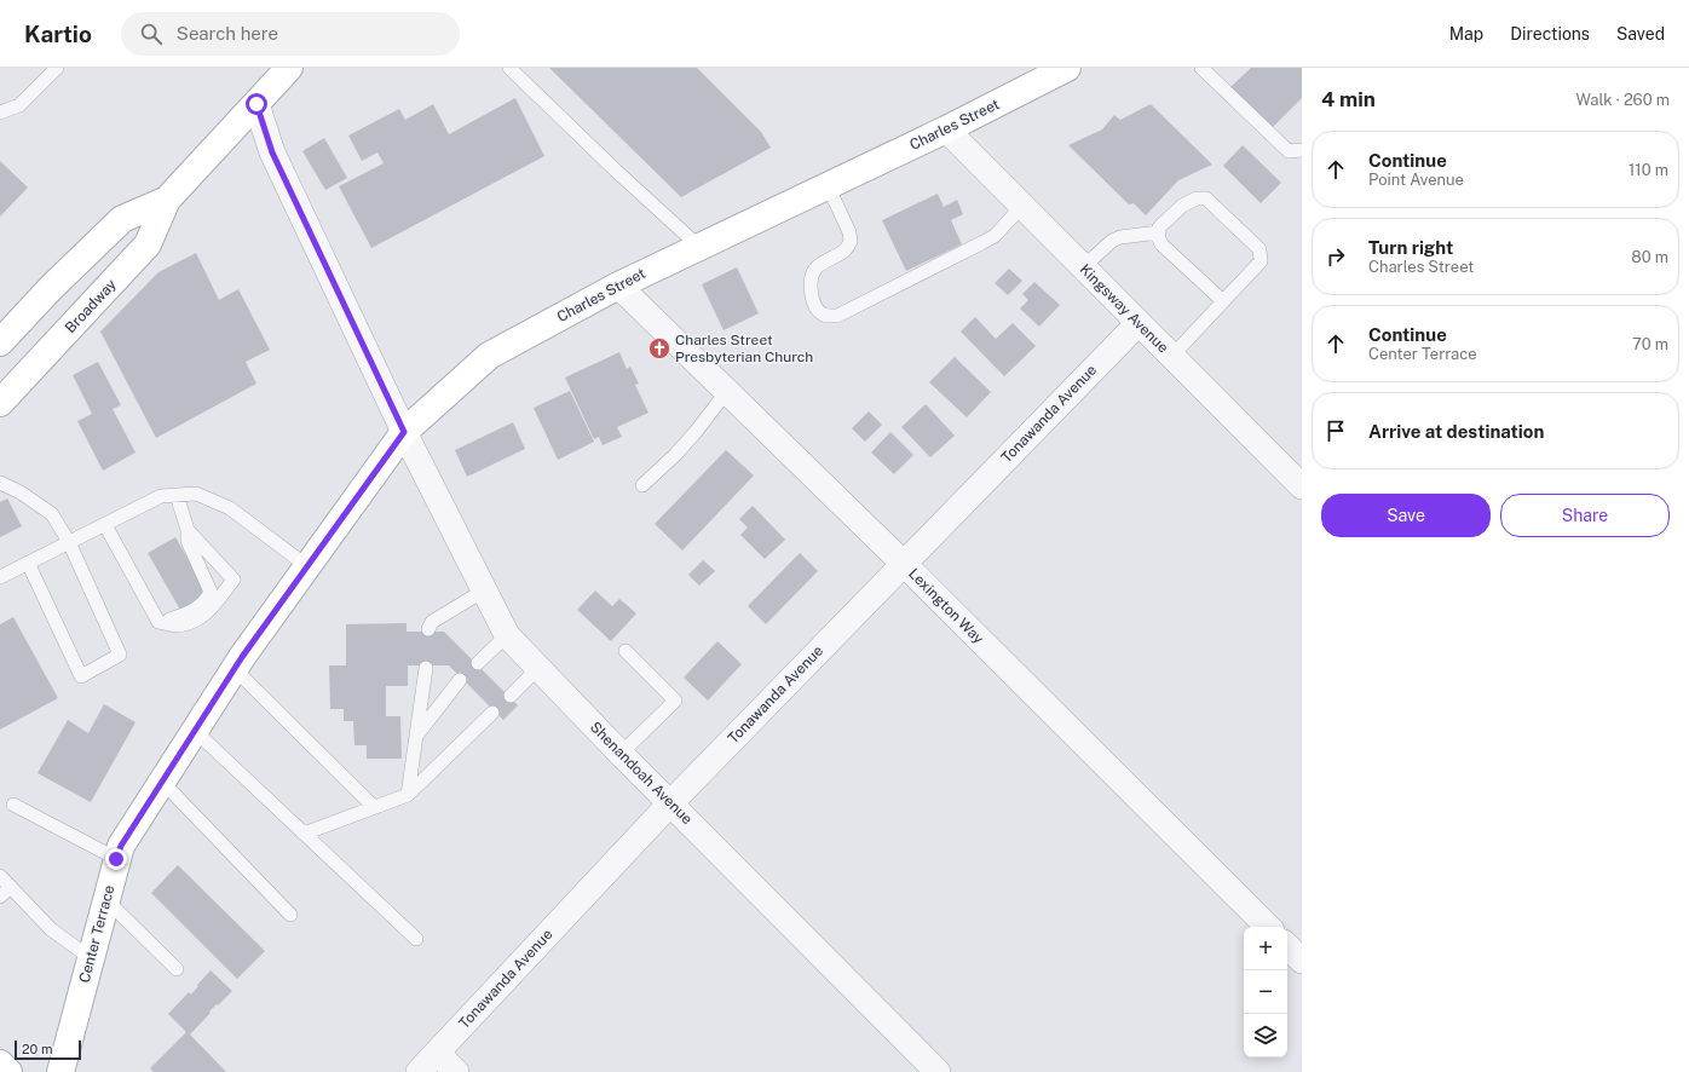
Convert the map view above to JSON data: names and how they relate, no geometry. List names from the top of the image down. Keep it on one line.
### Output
{"streets":{"main road":["Charles Street","Broadway","Center Terrace"],"street":["Kingsway Avenue","Tonawanda Avenue","Lexington Way","Shenandoah Avenue"]},"crossings":[["Charles Street","Kingsway Avenue"],["Charles Street","Lexington Way"],["Charles Street","Shenandoah Avenue"],["Charles Street","Center Terrace"],["Broadway","Shenandoah Avenue"],["Kingsway Avenue","Tonawanda Avenue"],["Tonawanda Avenue","Lexington Way"],["Tonawanda Avenue","Shenandoah Avenue"]],"places":{"church":["Charles Street Presbyterian Church"]},"scale_bar":"20 m","page":{"header":"Kartio","search":"Search here","nav":["Map","Directions","Saved"],"heading":["4 min","Walk · 260 m"],"list":[["Continue","Point Avenue","110 m"],["Turn right","Charles Street","80 m"],["Continue","Center Terrace","70 m"],"Arrive at destination"],"buttons":["Save","Share"],"map_buttons":["+","−"],"scale":"20 m"}}
